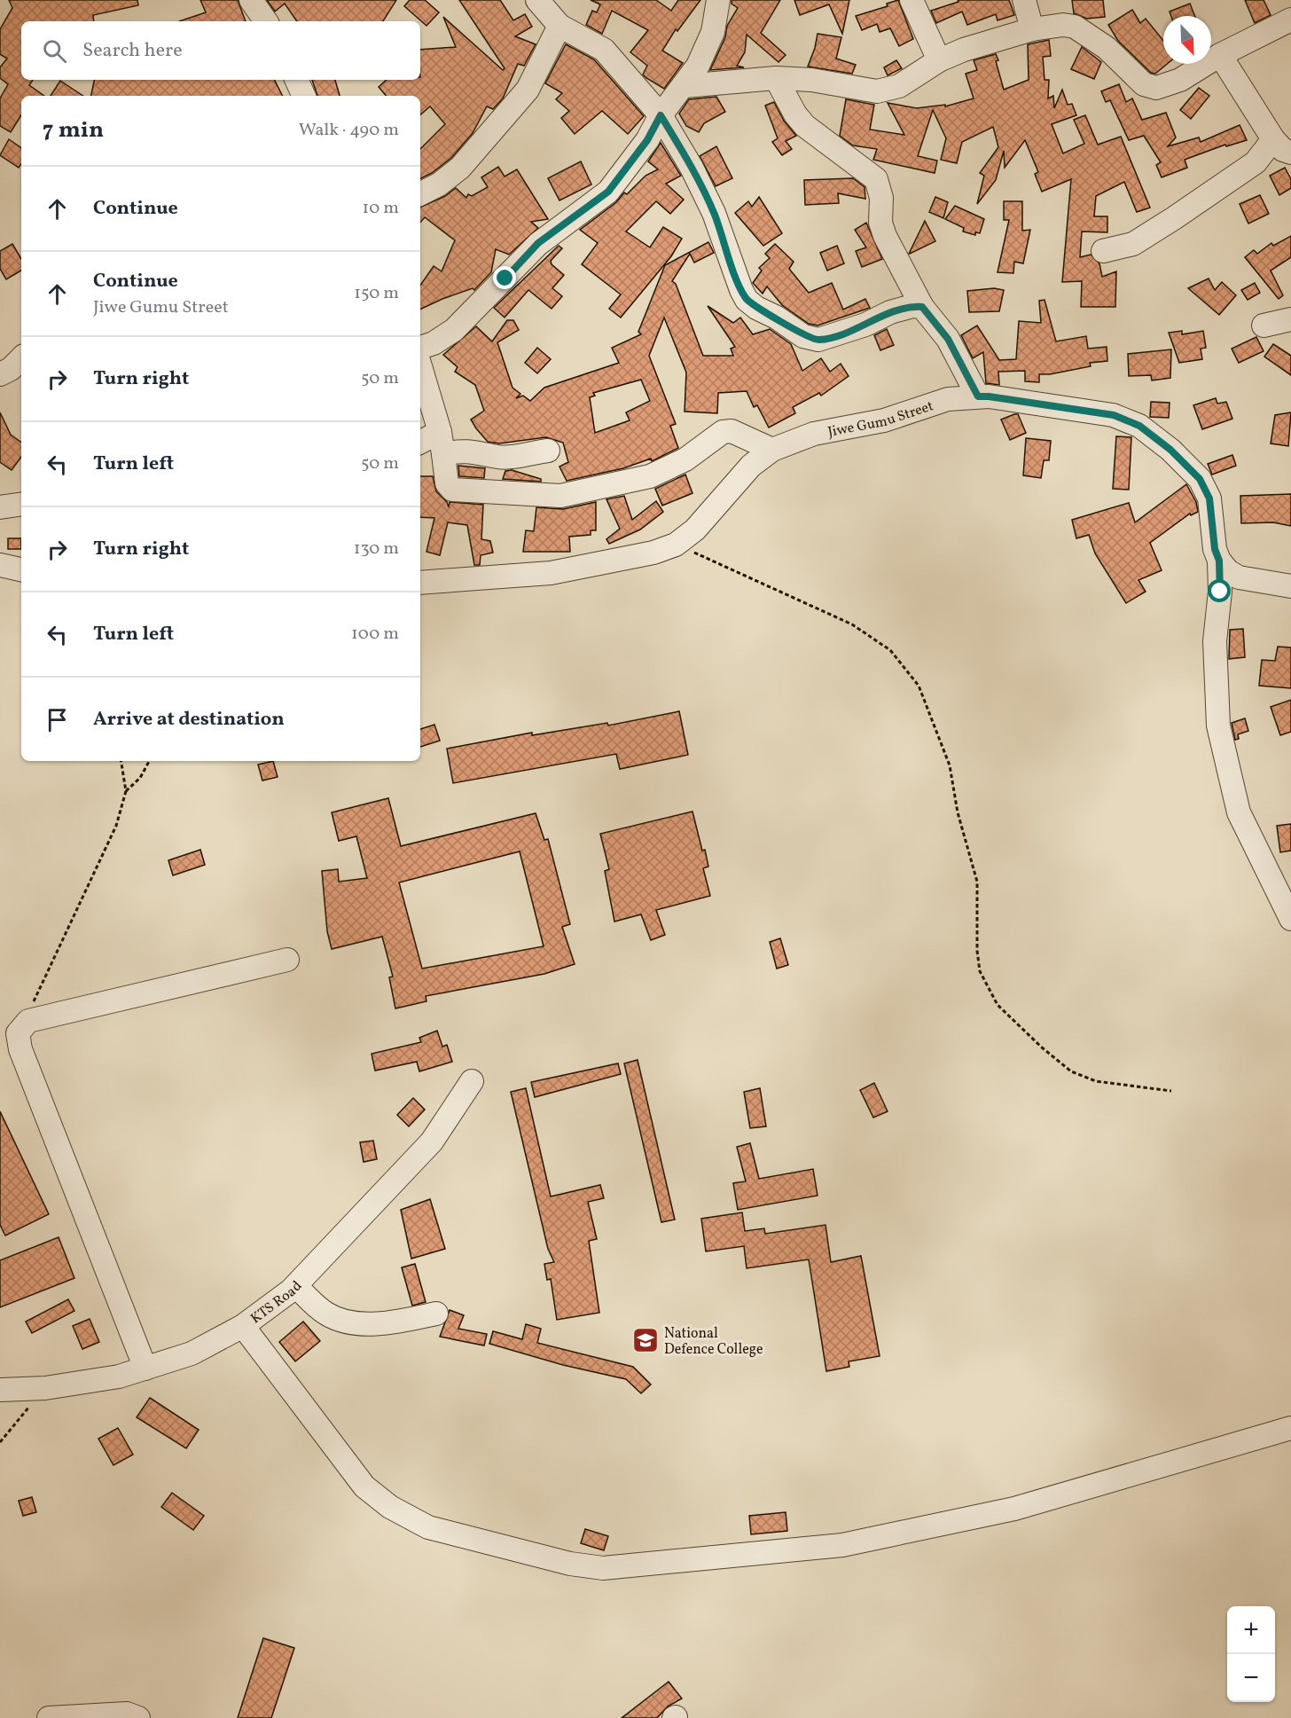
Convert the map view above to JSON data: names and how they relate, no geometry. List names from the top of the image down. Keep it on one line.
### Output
{"streets":{"street":["Jiwe Gumu Street","KTS Road"]},"places":{"school or university":["National Defence College"]},"north":"bottom right","page":{"search":"Search here","heading":["7 min","Walk · 490 m"],"list":[["Continue","10 m"],["Continue","Jiwe Gumu Street","150 m"],["Turn right","50 m"],["Turn left","50 m"],["Turn right","130 m"],["Turn left","100 m"],"Arrive at destination"],"map_buttons":["+","−"]}}
